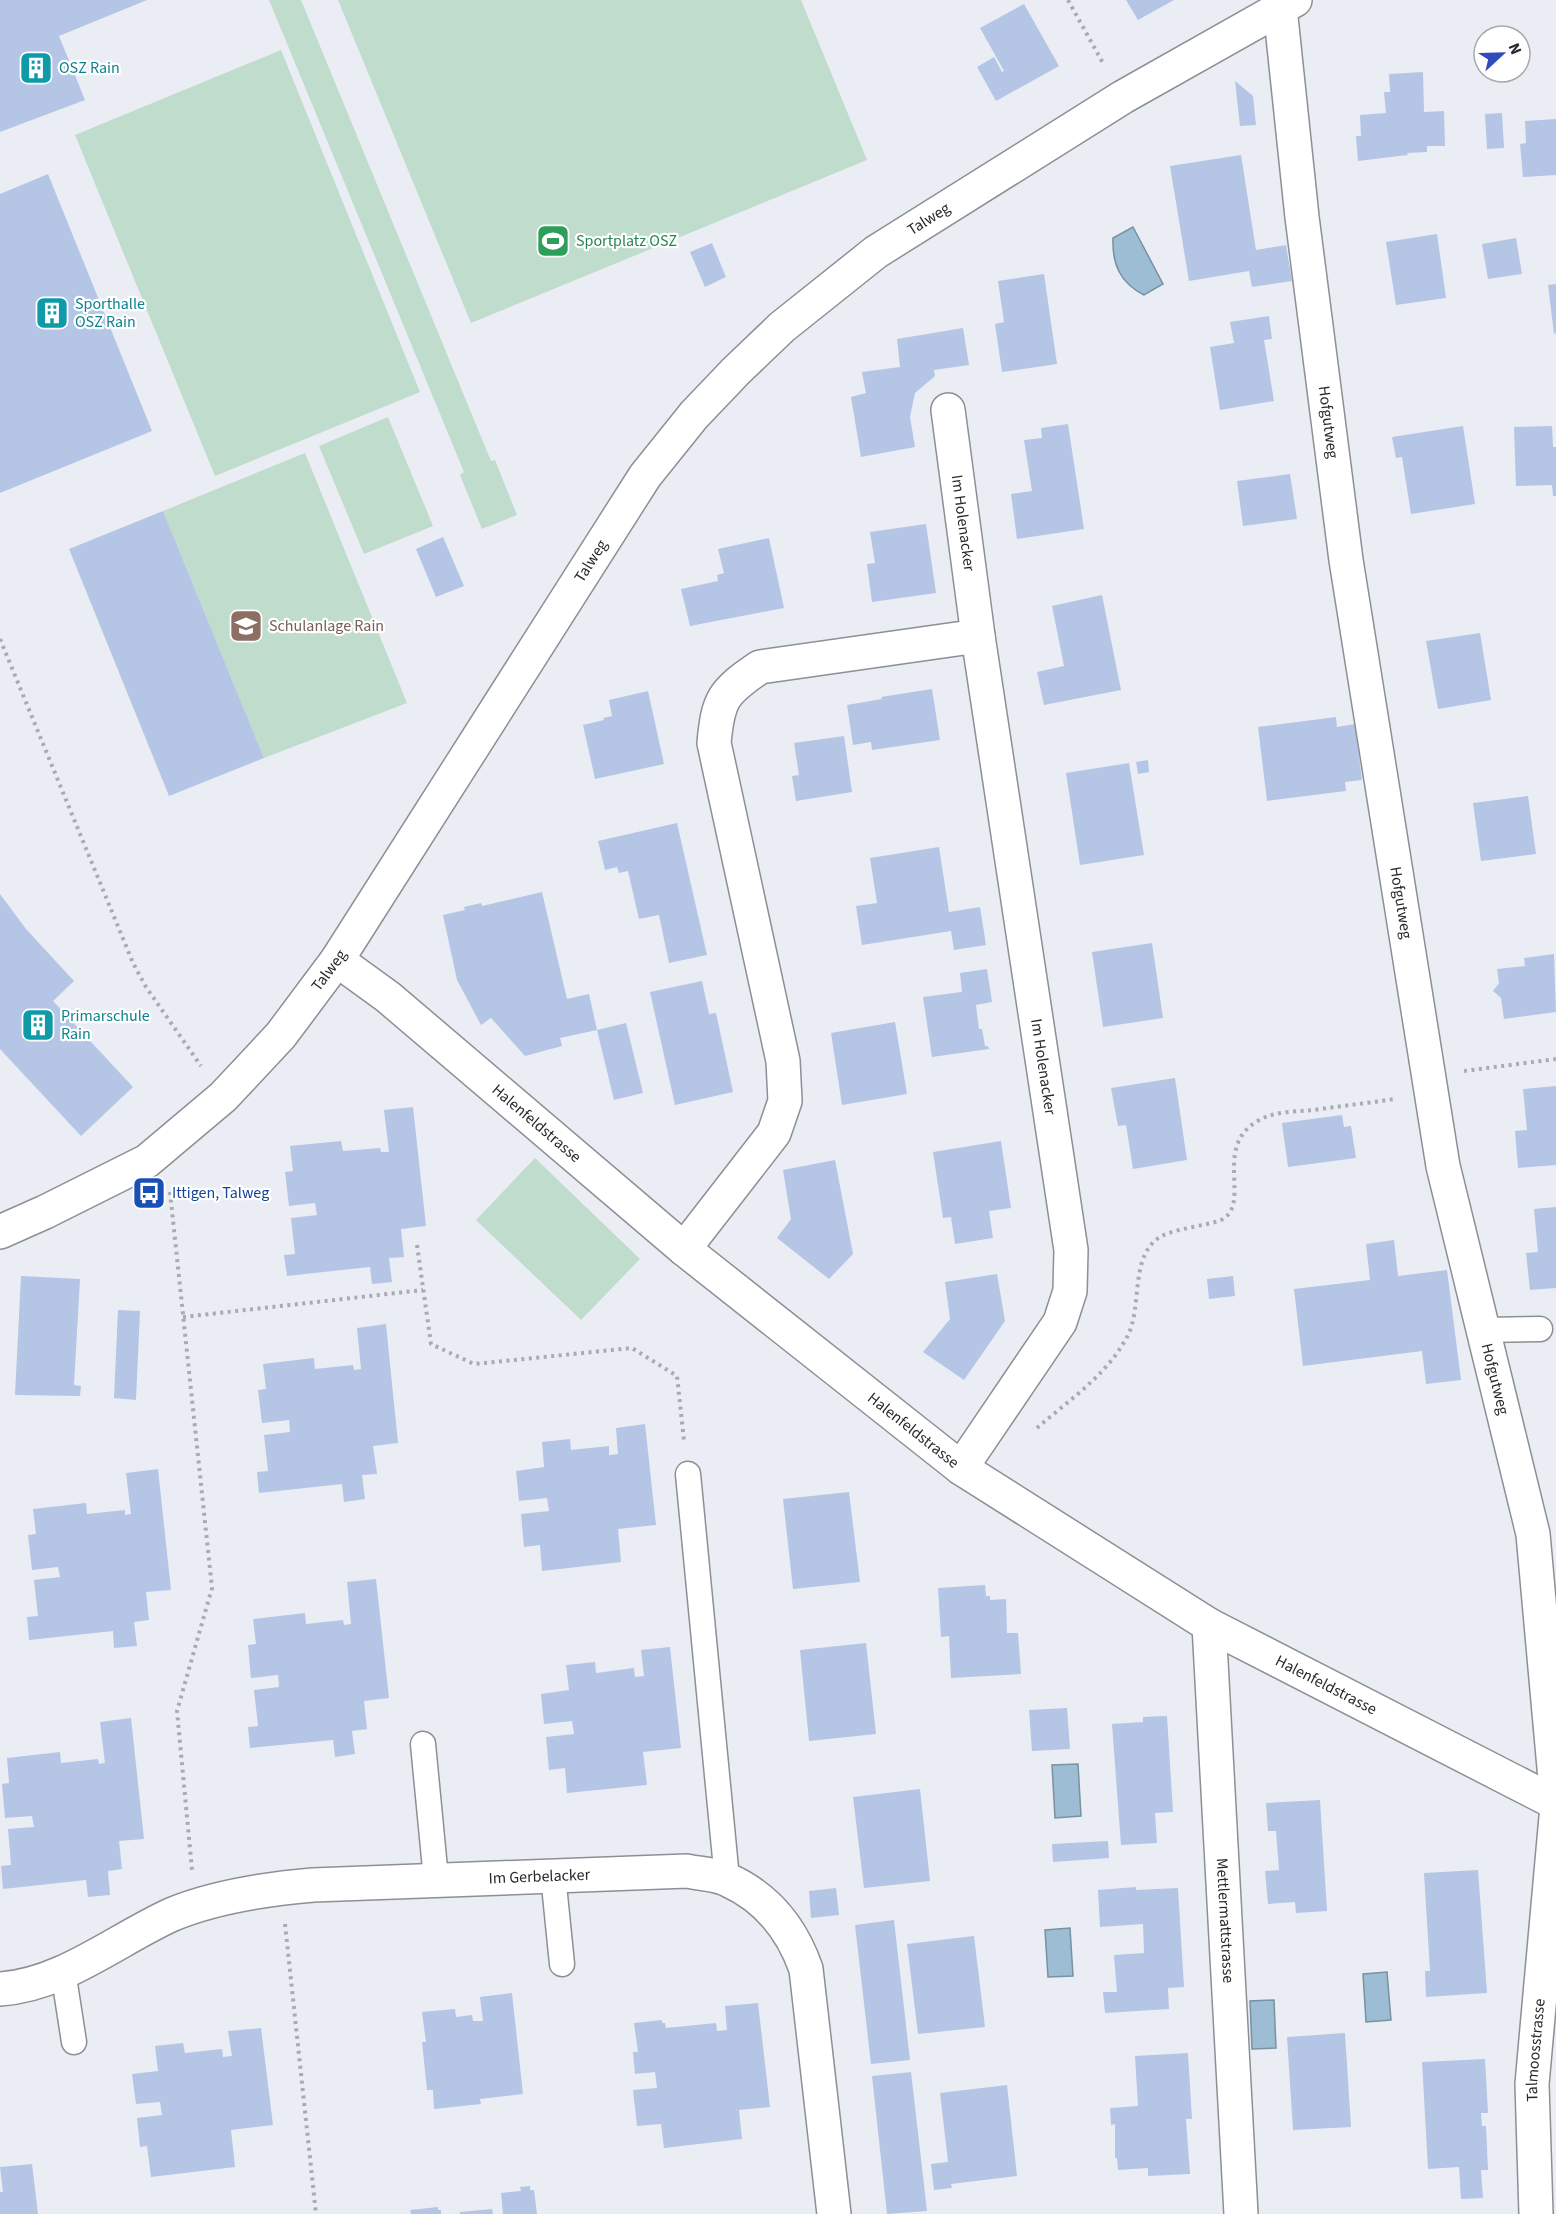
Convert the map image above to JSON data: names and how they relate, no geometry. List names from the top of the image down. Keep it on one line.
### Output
{"streets":{"street":["Talweg","Hofgutweg","Im Holenacker","Halenfeldstrasse","Im Gerbelacker","Mettlermattstrasse","Talmoosstrasse"]},"crossings":[["Talweg","Hofgutweg"],["Talweg","Halenfeldstrasse"],["Im Holenacker","Halenfeldstrasse"],["Halenfeldstrasse","Mettlermattstrasse"]],"places":{"building":["OSZ Rain","Sporthalle OSZ Rain","Primarschule Rain"],"sports":["Sportplatz OSZ"],"school or university":["Schulanlage Rain"],"bus stop":["Ittigen, Talweg"]},"north":"right"}
